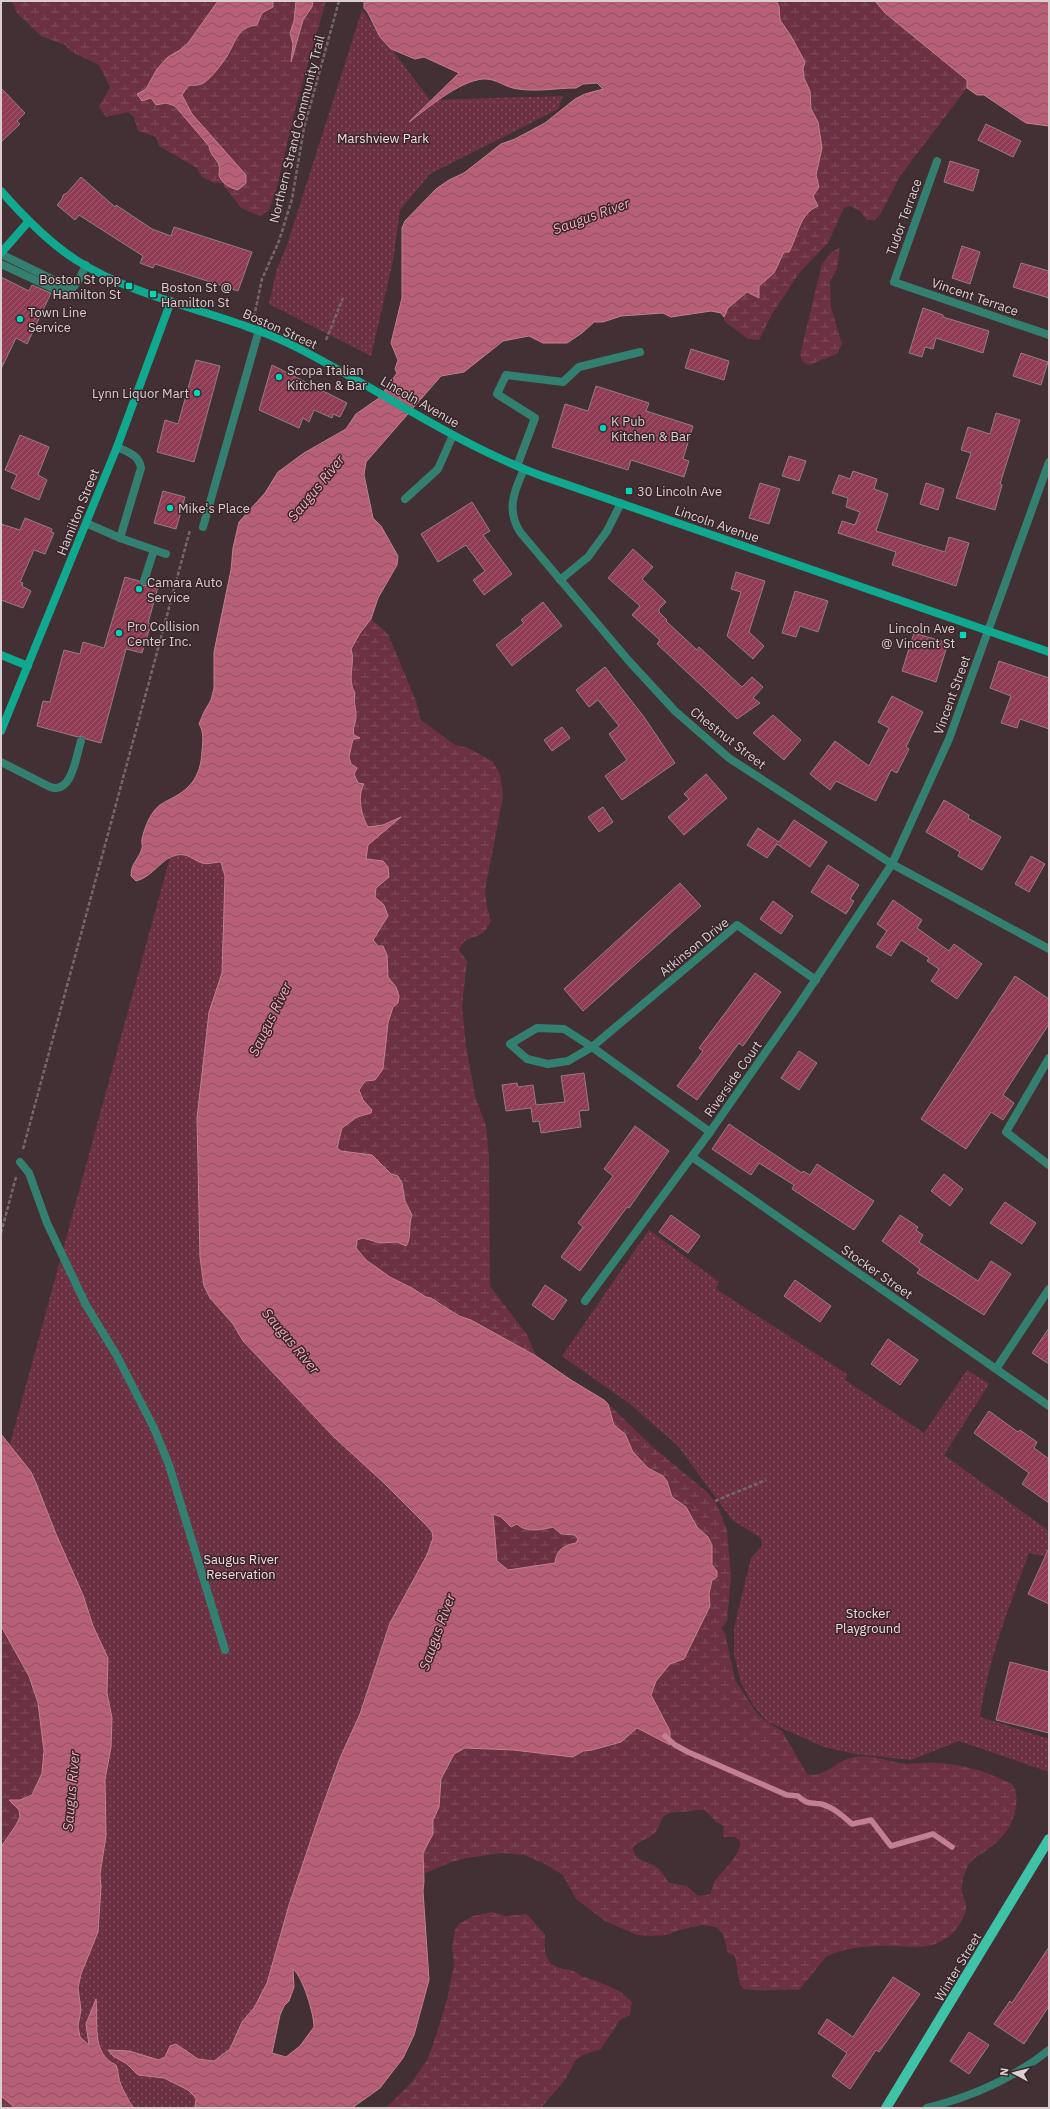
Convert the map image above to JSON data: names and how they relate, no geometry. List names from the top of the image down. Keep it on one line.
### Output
{"streets":{"main road":["Boston Street","Lincoln Avenue","Hamilton Street","Winter Street"],"street":["Tudor Terrace","Vincent Terrace","Vincent Street","Chestnut Street","Atkinson Drive","Riverside Court","Stocker Street"],"path":["Northern Strand Community Trail"]},"crossings":[["Northern Strand Community Trail","Boston Street"],["Tudor Terrace","Vincent Terrace"],["Boston Street","Lincoln Avenue"],["Boston Street","Hamilton Street"],["Lincoln Avenue","Vincent Street"],["Lincoln Avenue","Chestnut Street"],["Vincent Street","Chestnut Street"],["Vincent Street","Riverside Court"],["Chestnut Street","Riverside Court"],["Atkinson Drive","Riverside Court"],["Riverside Court","Stocker Street"]],"water":["Saugus River"],"parks":["Marshview Park","Saugus River Reservation","Stocker Playground"],"places":{"transit":["Boston St opp Hamilton St","Boston St @ Hamilton St","30 Lincoln Ave","Lincoln Ave @ Vincent St"],"other":["Town Line Service","Scopa Italian Kitchen & Bar","Lynn Liquor Mart","K Pub Kitchen & Bar","Mike's Place","Camara Auto Service","Pro Collision Center Inc."]},"north":"left"}
